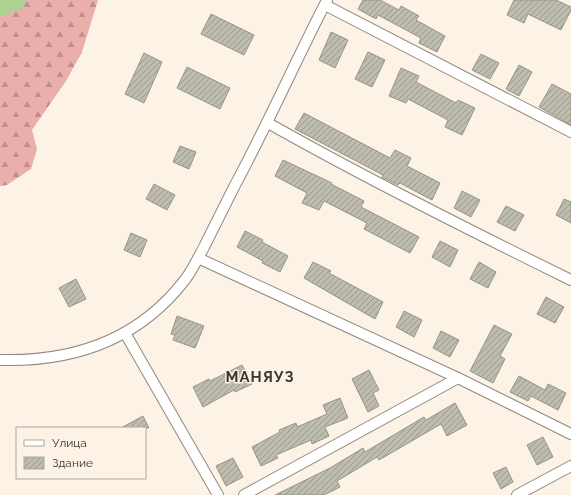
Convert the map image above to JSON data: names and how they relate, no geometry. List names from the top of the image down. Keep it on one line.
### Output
{"districts":["МАНЯУЗ"],"legend":["Улица","Здание"]}
